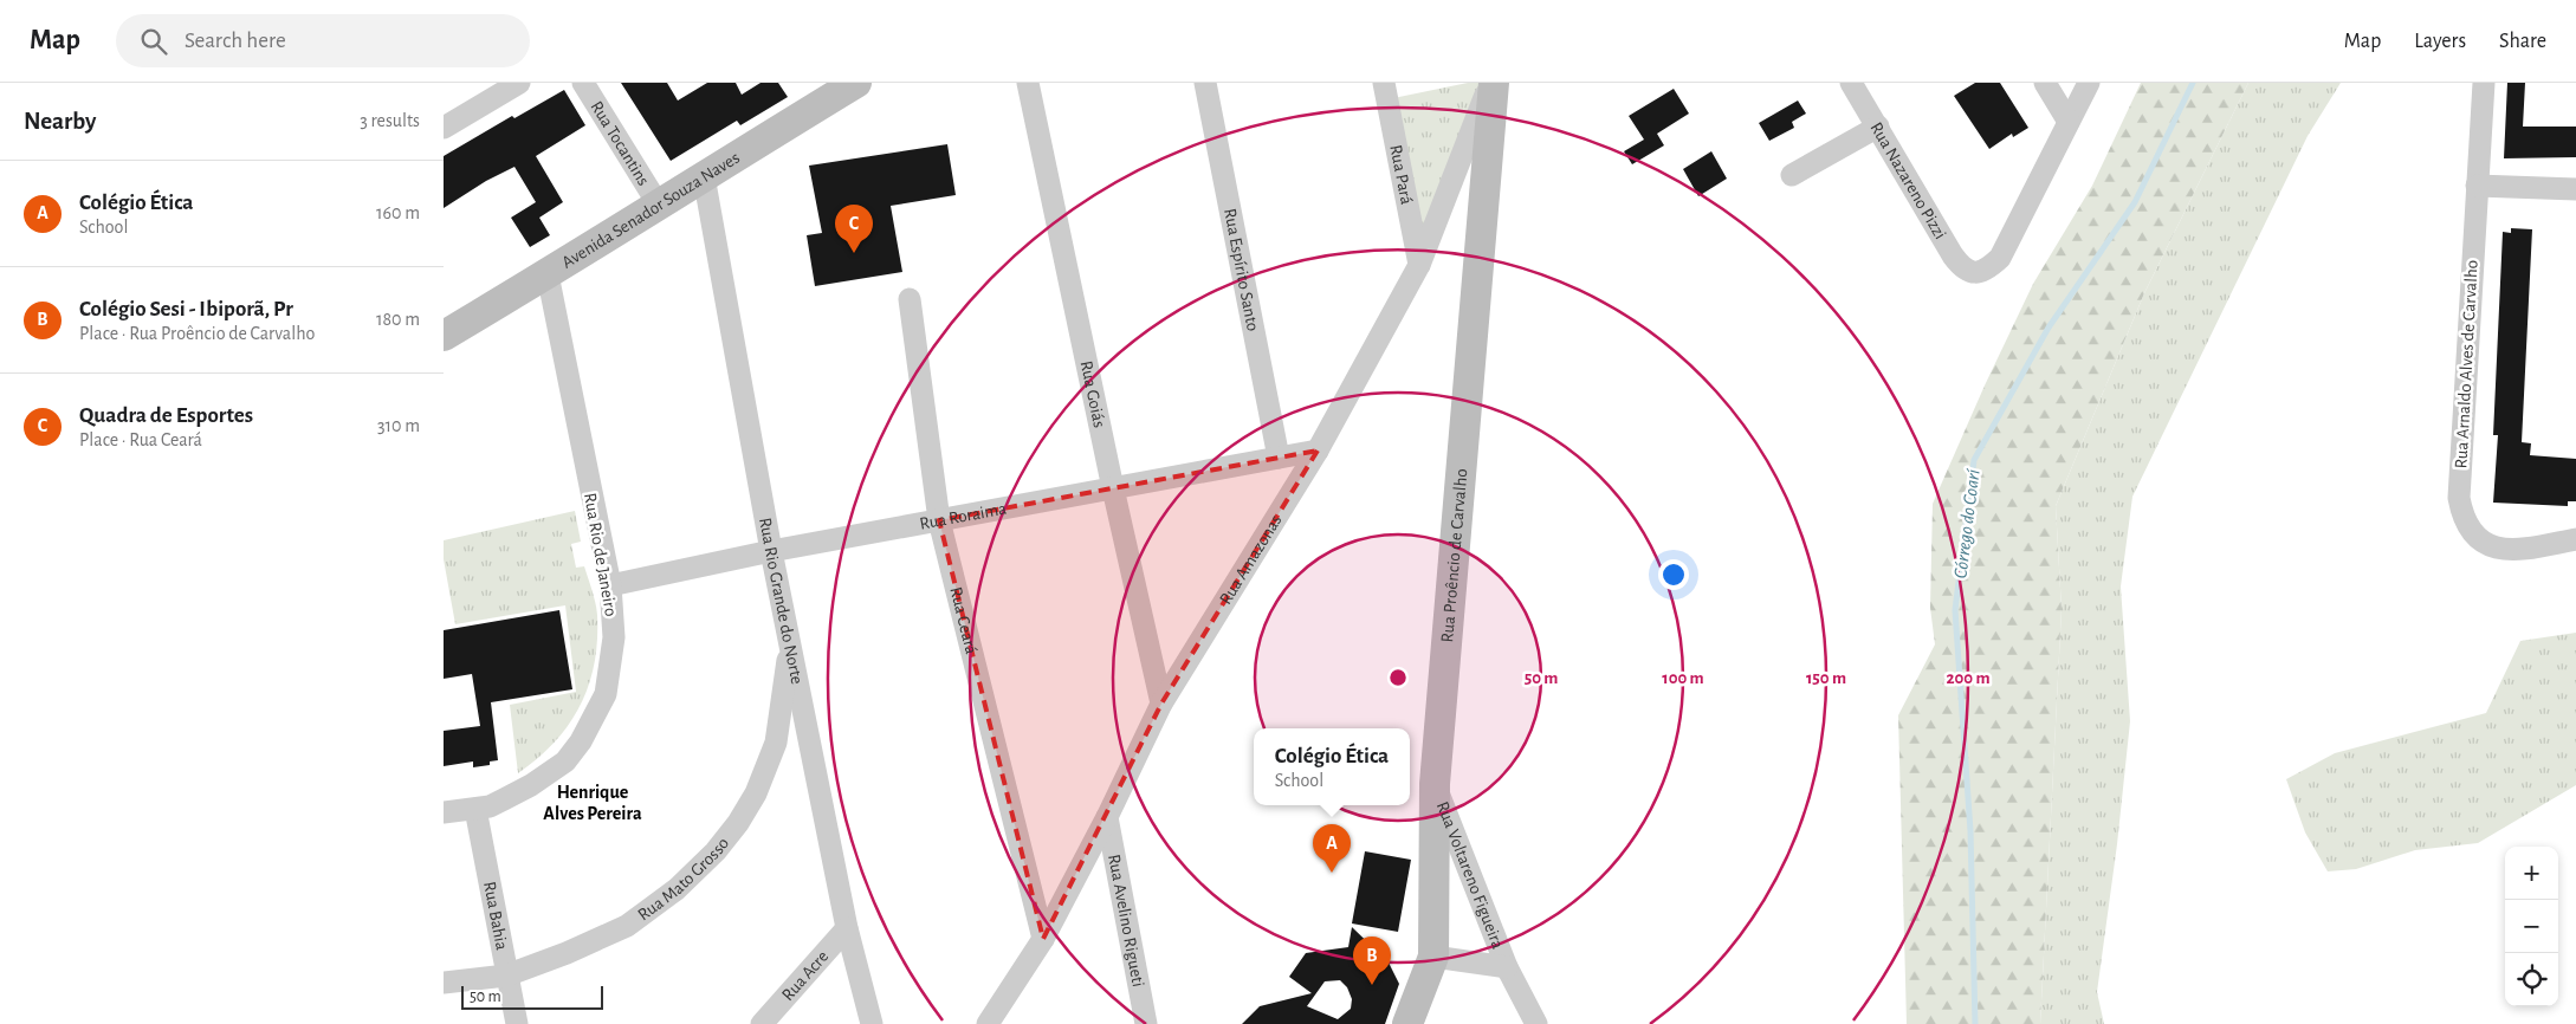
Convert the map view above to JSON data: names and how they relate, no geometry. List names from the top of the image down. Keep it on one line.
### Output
{"streets":{"street":["Rua Tocantins","Rua Pará","Rua Nazareno Pizzi","Avenida Senador Souza Naves","Rua Espírito Santo","Rua Arnaldo Alves de Carvalho","Rua Goiás","Rua Roraima","Rua Rio de Janeiro","Rua Proêncio de Carvalho","Rua Amazonas","Rua Rio Grande do Norte","Rua Ceará","Rua Mato Grosso","Rua Voltareno Figueira","Rua Bahia","Rua Avelino Rigueti","Rua Acre"]},"crossings":[["Rua Tocantins","Avenida Senador Souza Naves"],["Rua Pará","Rua Amazonas"],["Avenida Senador Souza Naves","Rua Rio de Janeiro"],["Avenida Senador Souza Naves","Rua Rio Grande do Norte"],["Rua Espírito Santo","Rua Roraima"],["Rua Goiás","Rua Roraima"],["Rua Goiás","Rua Amazonas"],["Rua Roraima","Rua Rio de Janeiro"],["Rua Roraima","Rua Amazonas"],["Rua Roraima","Rua Rio Grande do Norte"],["Rua Roraima","Rua Ceará"],["Rua Rio de Janeiro","Rua Bahia"],["Rua Proêncio de Carvalho","Rua Amazonas"],["Rua Proêncio de Carvalho","Rua Voltareno Figueira"],["Rua Amazonas","Rua Ceará"],["Rua Amazonas","Rua Avelino Rigueti"],["Rua Rio Grande do Norte","Rua Mato Grosso"],["Rua Rio Grande do Norte","Rua Acre"],["Rua Mato Grosso","Rua Bahia"]],"districts":["Henrique Alves Pereira"],"water":["Córrego do Coarí"],"scale_bar":"50 m","page":{"header":"Map","search":"Search here","nav":["Map","Layers","Share"],"heading":["Nearby","3 results"],"list":[{"mark":"A","name":"Colégio Ética","note":"School","value":"160 m"},{"mark":"B","name":"Colégio Sesi - Ibiporã, Pr","note":"Place · Rua Proêncio de Carvalho","value":"180 m"},{"mark":"C","name":"Quadra de Esportes","note":"Place · Rua Ceará","value":"310 m"}],"pins":["C","A","B"],"popup":["Colégio Ética","School"],"map_buttons":["+","−"],"scale":"50 m"},"rings":["50 m","100 m","150 m","200 m"]}
